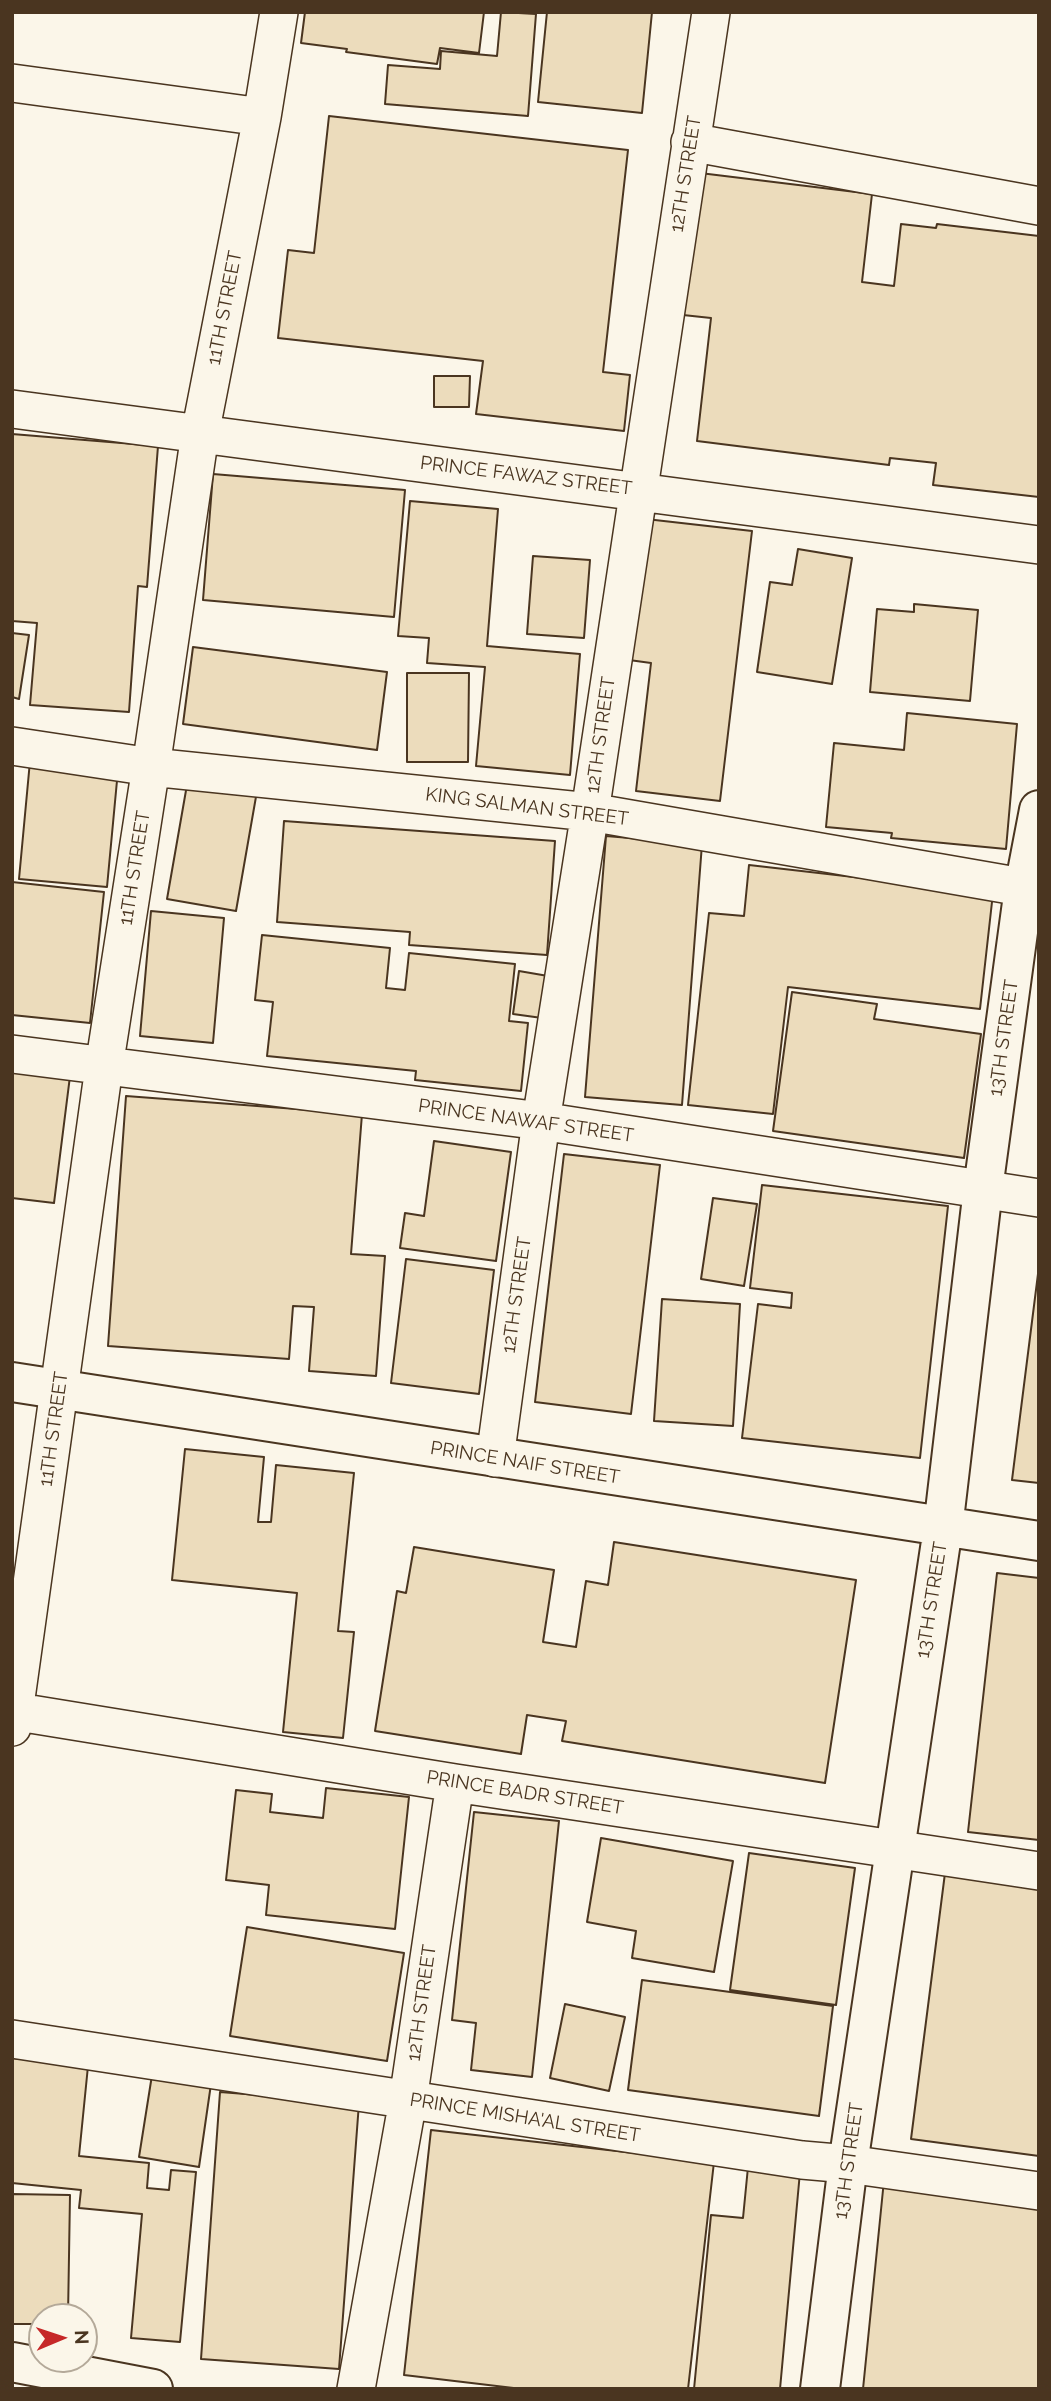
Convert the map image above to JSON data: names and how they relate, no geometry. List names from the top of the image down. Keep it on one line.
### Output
{"streets":{"street":["12TH STREET","11TH STREET","PRINCE FAWAZ STREET","KING SALMAN STREET","13TH STREET","PRINCE NAWAF STREET","PRINCE NAIF STREET","PRINCE BADR STREET","PRINCE MISHA'AL STREET"]},"crossings":[["12TH STREET","PRINCE FAWAZ STREET"],["12TH STREET","KING SALMAN STREET"],["12TH STREET","PRINCE NAWAF STREET"],["12TH STREET","PRINCE NAIF STREET"],["12TH STREET","PRINCE BADR STREET"],["12TH STREET","PRINCE MISHA'AL STREET"],["11TH STREET","PRINCE FAWAZ STREET"],["11TH STREET","KING SALMAN STREET"],["11TH STREET","PRINCE NAWAF STREET"],["11TH STREET","PRINCE NAIF STREET"],["11TH STREET","PRINCE BADR STREET"],["KING SALMAN STREET","13TH STREET"],["13TH STREET","PRINCE NAWAF STREET"],["13TH STREET","PRINCE NAIF STREET"],["13TH STREET","PRINCE BADR STREET"],["13TH STREET","PRINCE MISHA'AL STREET"]],"north":"right"}
